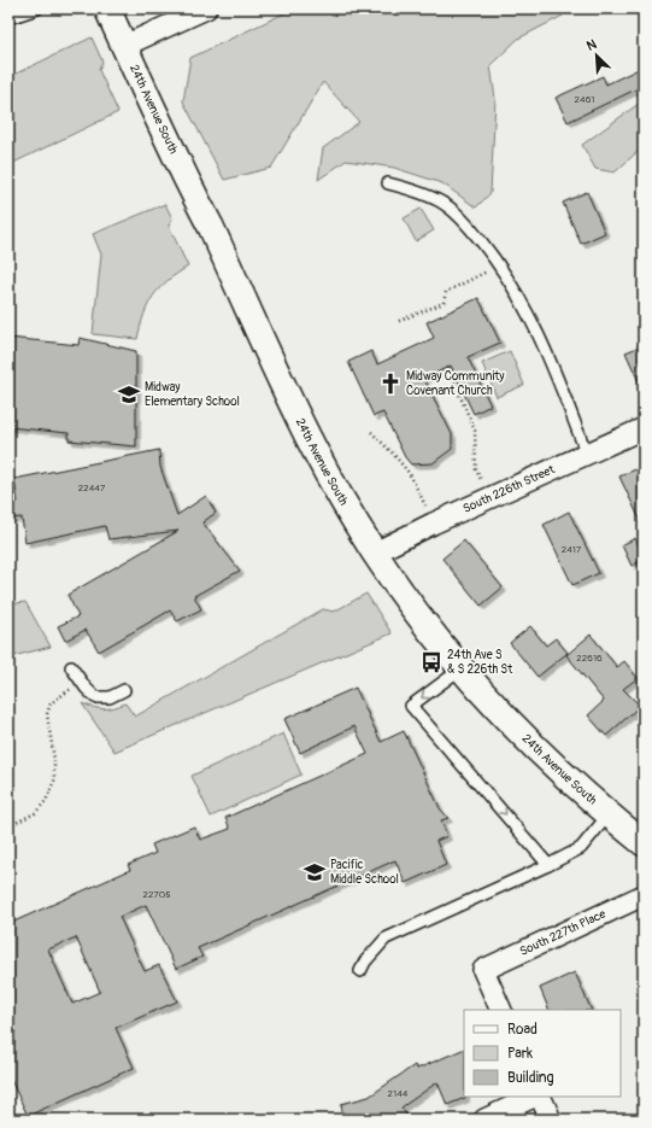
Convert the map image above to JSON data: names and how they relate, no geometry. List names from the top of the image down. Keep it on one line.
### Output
{"streets":{"street":["24th Avenue South","South 226th Street","South 227th Place"]},"crossings":[["24th Avenue South","South 226th Street"]],"places":{"church":["Midway Community Covenant Church"],"school or university":["Midway Elementary School","Pacific Middle School"],"bus stop":["24th Ave S & S 226th St"]},"house_numbers":["2461","22447","2417","22616","22705","2144"],"legend":["Road","Park","Building"],"north":"top left"}
